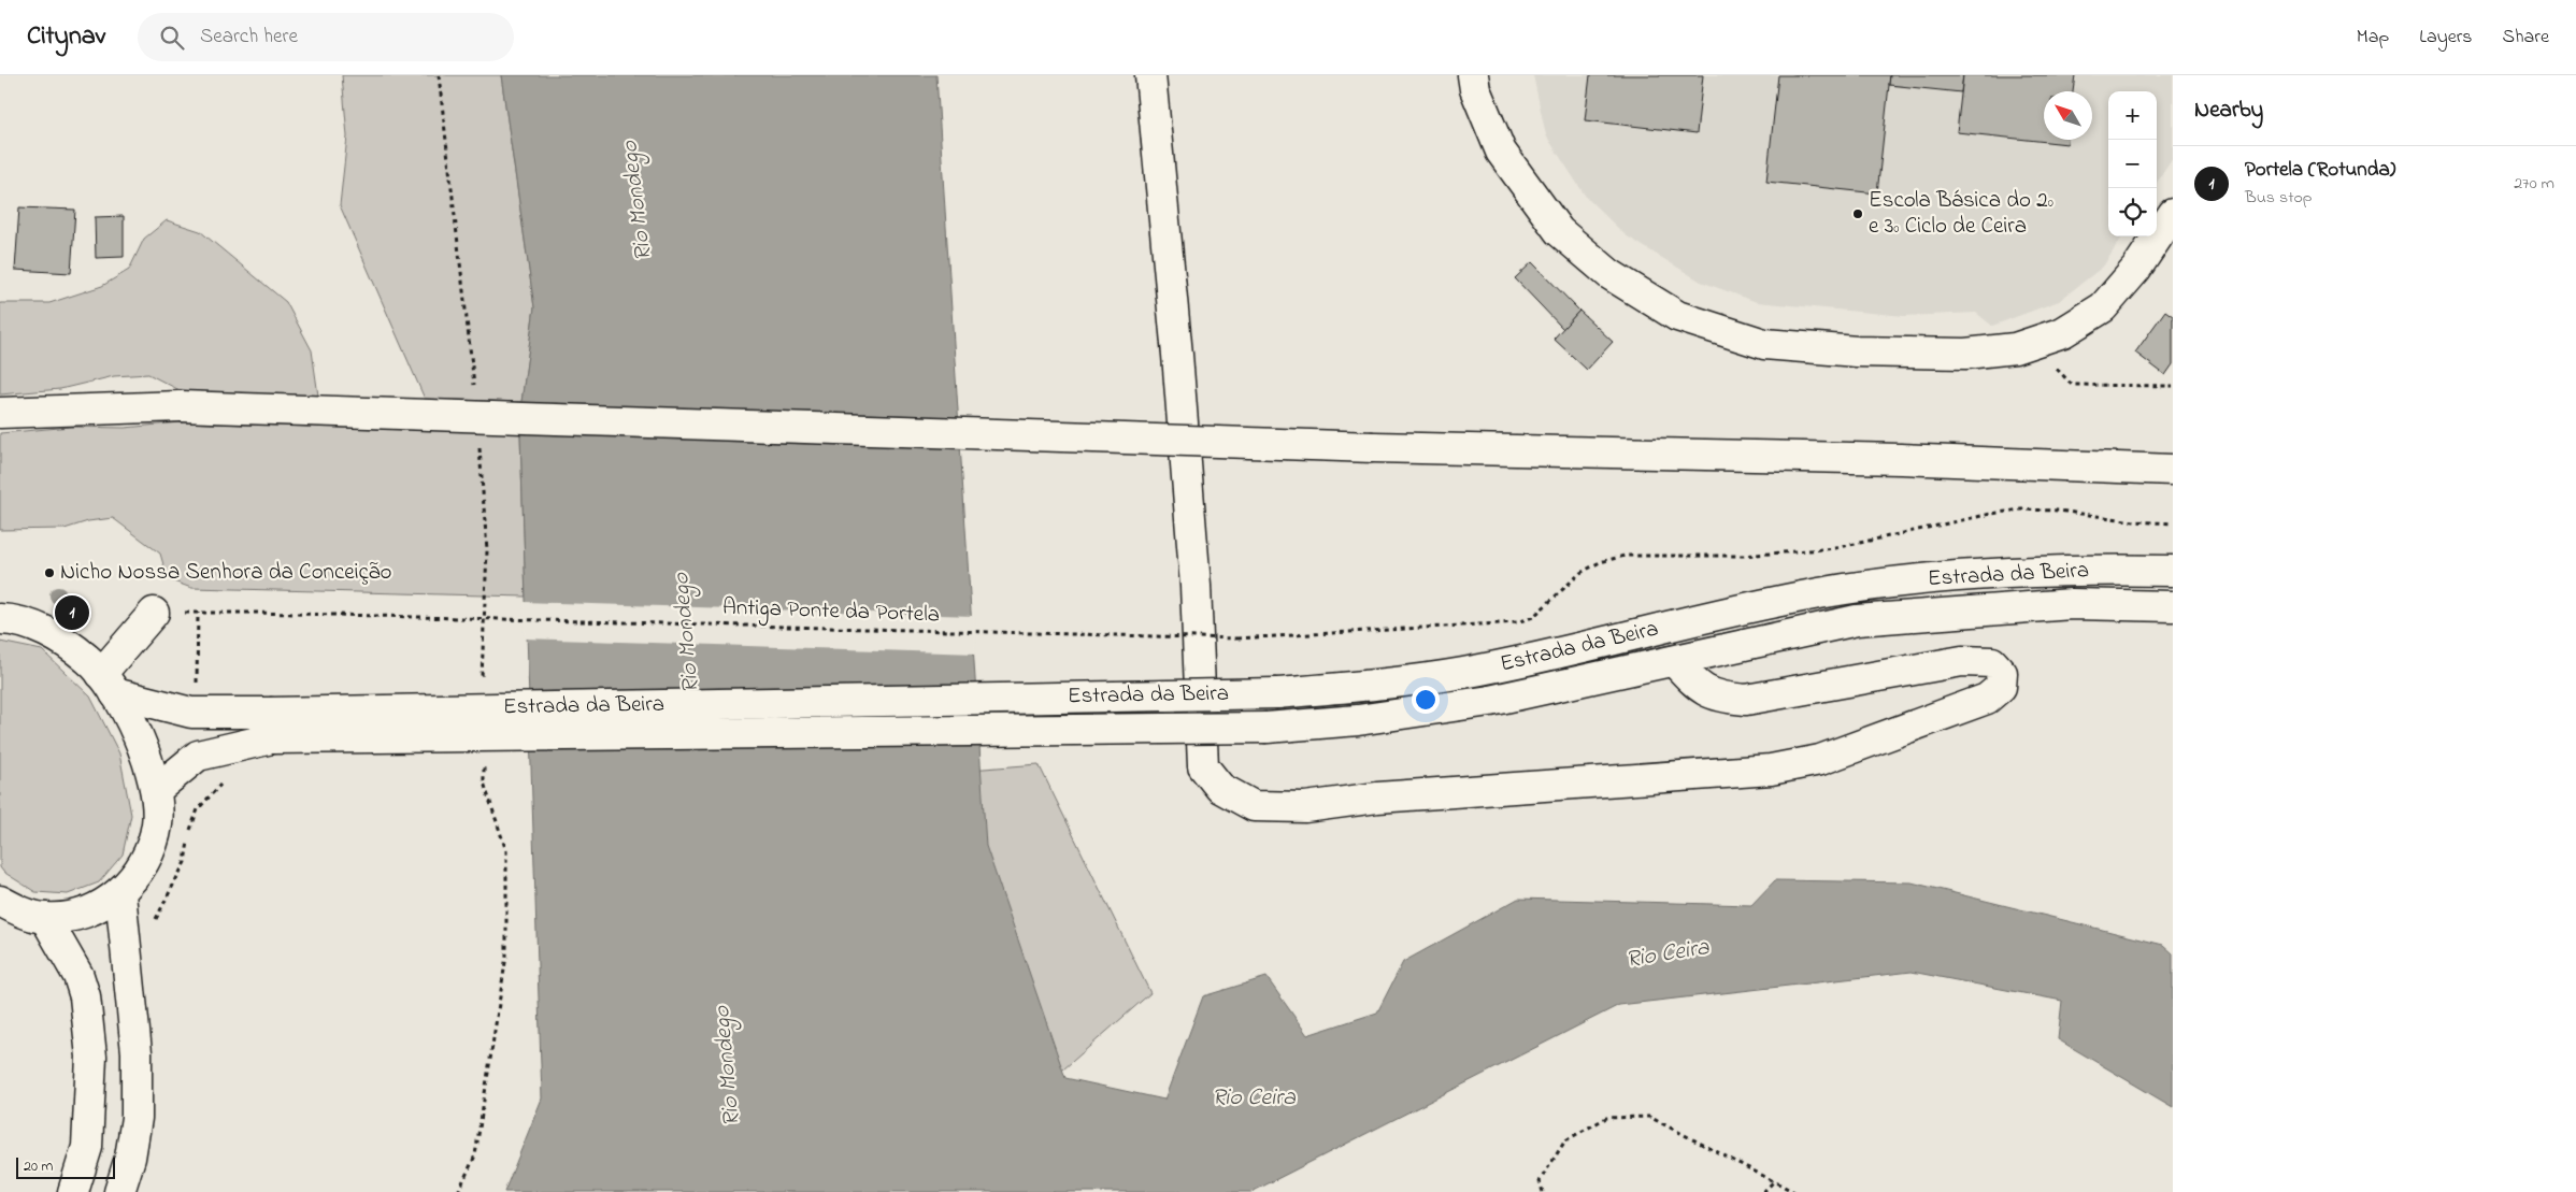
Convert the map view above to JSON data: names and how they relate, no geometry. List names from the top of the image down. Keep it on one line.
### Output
{"streets":{"main road":["Estrada da Beira"],"path":["Antiga Ponte da Portela"]},"water":["Rio Mondego","Rio Ceira"],"places":["Escola Básica do 2º e 3º Ciclo de Ceira","Nicho Nossa Senhora da Conceição"],"scale_bar":"20 m","north":"top left","page":{"header":"Citynav","search":"Search here","nav":["Map","Layers","Share"],"heading":"Nearby","map_buttons":["+","−"],"list":[{"mark":"1","name":"Portela (Rotunda)","note":"Bus stop","value":"270 m"}],"pins":"1","scale":"20 m"}}
